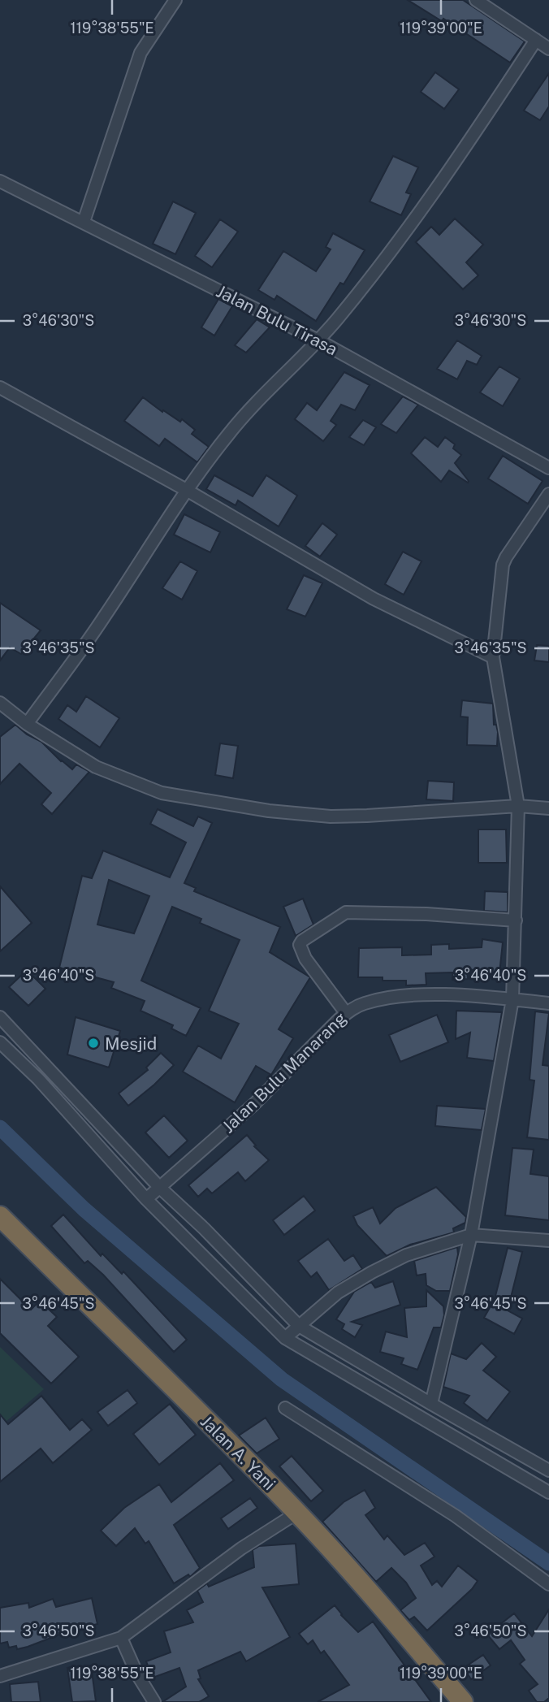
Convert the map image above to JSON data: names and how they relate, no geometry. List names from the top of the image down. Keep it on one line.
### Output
{"streets":{"highway":["Jalan A. Yani"],"street":["Jalan Bulu Tirasa","Jalan Bulu Manarang"]},"places":["Mesjid"],"coordinates":["119°38'55\"E","119°39'00\"E","3°46'30\"S","3°46'35\"S","3°46'40\"S","3°46'45\"S","3°46'50\"S"]}
